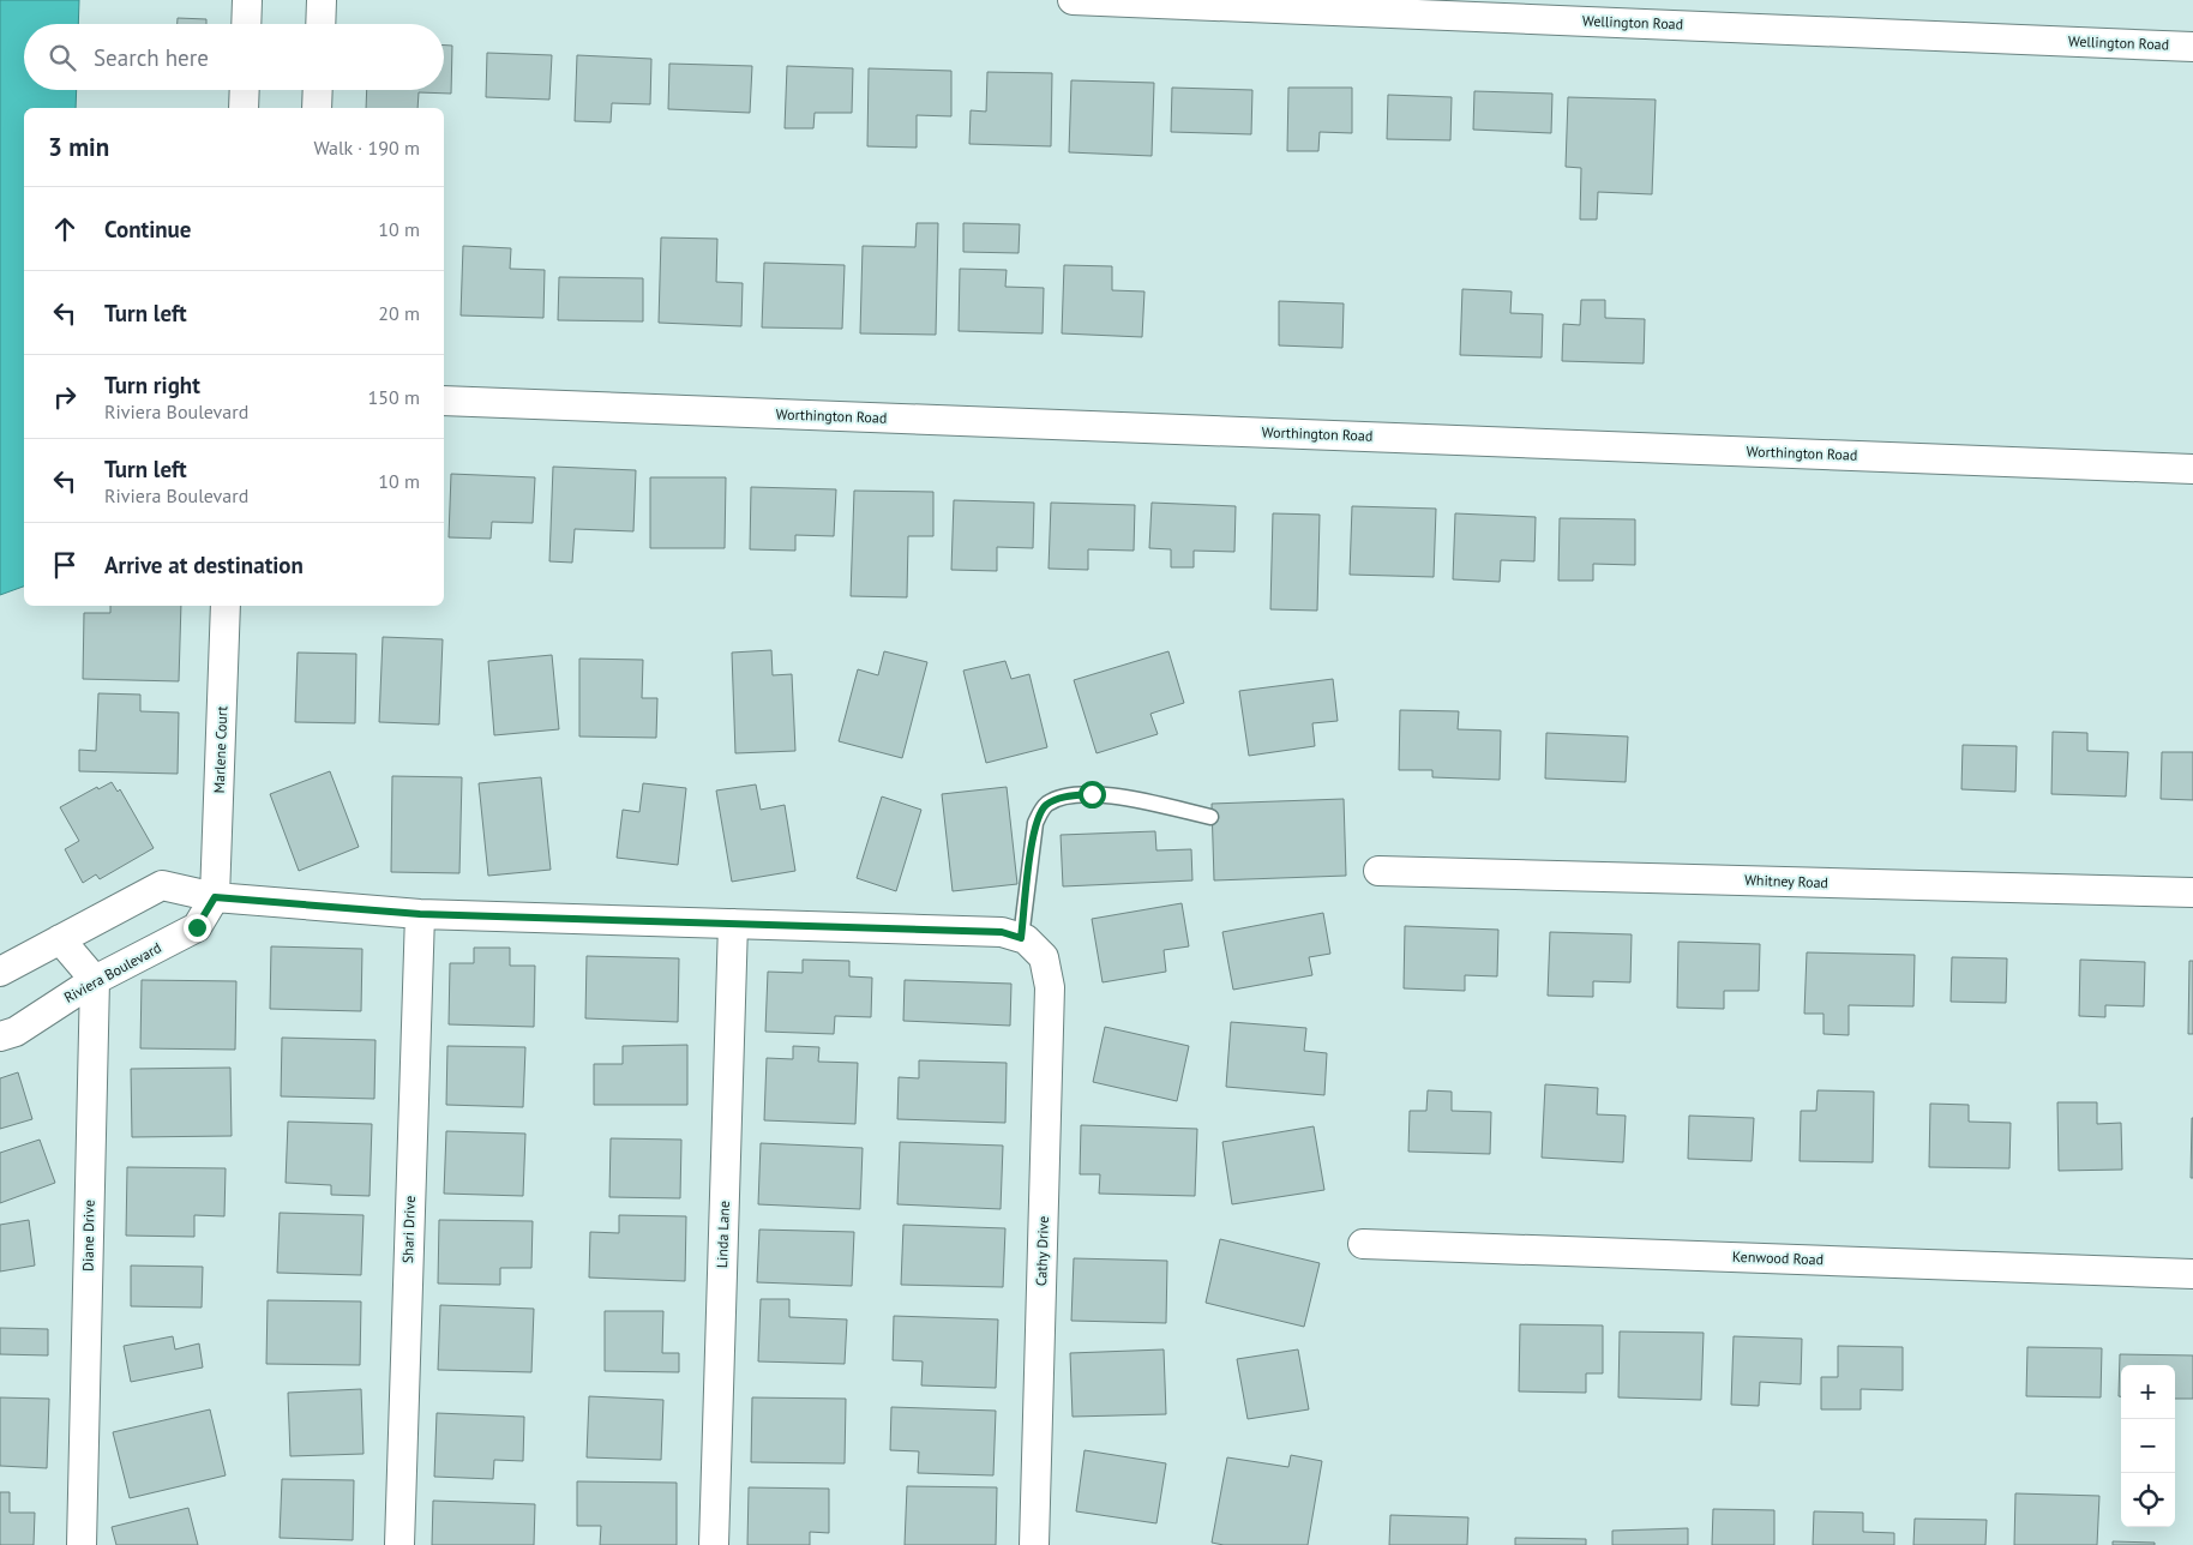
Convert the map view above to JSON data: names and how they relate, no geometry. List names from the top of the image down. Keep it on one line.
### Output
{"streets":{"street":["Wellington Road","Worthington Road","Marlene Court","Whitney Road","Riviera Boulevard","Shari Drive","Linda Lane","Diane Drive","Cathy Drive","Kenwood Road"]},"crossings":[["Marlene Court","Riviera Boulevard"],["Riviera Boulevard","Diane Drive"]],"page":{"search":"Search here","heading":["3 min","Walk · 190 m"],"list":[["Continue","10 m"],["Turn left","20 m"],["Turn right","Riviera Boulevard","150 m"],["Turn left","Riviera Boulevard","10 m"],"Arrive at destination"],"map_buttons":["+","−"]}}
